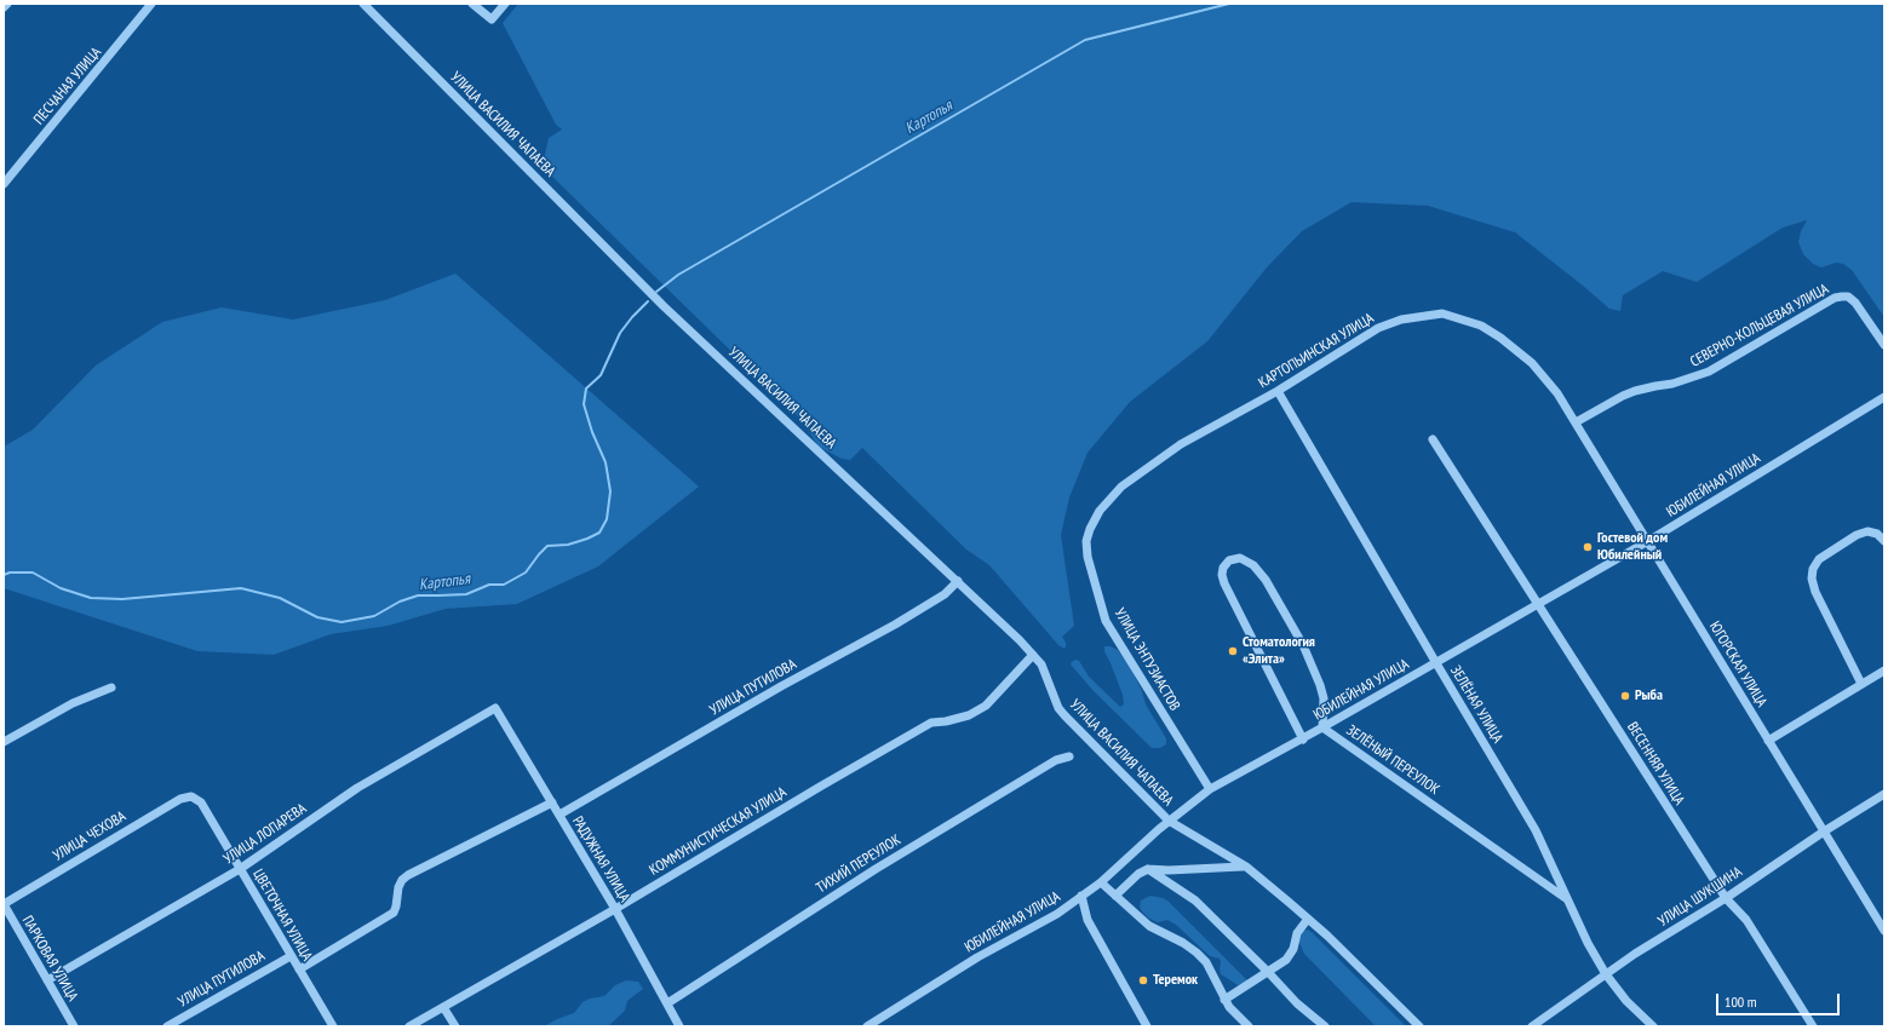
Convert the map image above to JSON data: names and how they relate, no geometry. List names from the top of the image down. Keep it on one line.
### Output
{"streets":{"street":["ПЕСЧАНАЯ УЛИЦА","УЛИЦА ВАСИЛИЯ ЧАПАЕВА","СЕВЕРНО-КОЛЬЦЕВАЯ УЛИЦА","КАРТОПЬИНСКАЯ УЛИЦА","ЮБИЛЕЙНАЯ УЛИЦА","УЛИЦА ЭНТУЗИАСТОВ","ЮГОРСКАЯ УЛИЦА","УЛИЦА ПУТИЛОВА","ЗЕЛЁНАЯ УЛИЦА","ЗЕЛЁНЫЙ ПЕРЕУЛОК","ВЕСЕННЯЯ УЛИЦА","КОММУНИСТИЧЕСКАЯ УЛИЦА","УЛИЦА ЛОПАРЕВА","УЛИЦА ЧЕХОВА","РАДУЖНАЯ УЛИЦА","ТИХИЙ ПЕРЕУЛОК","УЛИЦА ШУКШИНА","ЦВЕТОЧНАЯ УЛИЦА","ПАРКОВАЯ УЛИЦА"]},"crossings":[["УЛИЦА ВАСИЛИЯ ЧАПАЕВА","ЮБИЛЕЙНАЯ УЛИЦА"],["УЛИЦА ВАСИЛИЯ ЧАПАЕВА","УЛИЦА ПУТИЛОВА"],["УЛИЦА ВАСИЛИЯ ЧАПАЕВА","КОММУНИСТИЧЕСКАЯ УЛИЦА"],["СЕВЕРНО-КОЛЬЦЕВАЯ УЛИЦА","ЮГОРСКАЯ УЛИЦА"],["КАРТОПЬИНСКАЯ УЛИЦА","УЛИЦА ЭНТУЗИАСТОВ"],["КАРТОПЬИНСКАЯ УЛИЦА","ЮГОРСКАЯ УЛИЦА"],["КАРТОПЬИНСКАЯ УЛИЦА","ЗЕЛЁНАЯ УЛИЦА"],["ЮБИЛЕЙНАЯ УЛИЦА","УЛИЦА ЭНТУЗИАСТОВ"],["ЮБИЛЕЙНАЯ УЛИЦА","ЮГОРСКАЯ УЛИЦА"],["ЮБИЛЕЙНАЯ УЛИЦА","ЗЕЛЁНАЯ УЛИЦА"],["ЮБИЛЕЙНАЯ УЛИЦА","ЗЕЛЁНЫЙ ПЕРЕУЛОК"],["ЮБИЛЕЙНАЯ УЛИЦА","ВЕСЕННЯЯ УЛИЦА"],["ЮГОРСКАЯ УЛИЦА","УЛИЦА ШУКШИНА"],["УЛИЦА ПУТИЛОВА","РАДУЖНАЯ УЛИЦА"],["УЛИЦА ПУТИЛОВА","ЦВЕТОЧНАЯ УЛИЦА"],["ЗЕЛЁНАЯ УЛИЦА","ЗЕЛЁНЫЙ ПЕРЕУЛОК"],["ЗЕЛЁНАЯ УЛИЦА","УЛИЦА ШУКШИНА"],["ВЕСЕННЯЯ УЛИЦА","УЛИЦА ШУКШИНА"],["КОММУНИСТИЧЕСКАЯ УЛИЦА","РАДУЖНАЯ УЛИЦА"],["УЛИЦА ЛОПАРЕВА","РАДУЖНАЯ УЛИЦА"],["УЛИЦА ЛОПАРЕВА","ЦВЕТОЧНАЯ УЛИЦА"],["УЛИЦА ЛОПАРЕВА","ПАРКОВАЯ УЛИЦА"],["УЛИЦА ЧЕХОВА","ЦВЕТОЧНАЯ УЛИЦА"],["УЛИЦА ЧЕХОВА","ПАРКОВАЯ УЛИЦА"],["РАДУЖНАЯ УЛИЦА","ТИХИЙ ПЕРЕУЛОК"]],"water":["Картопья"],"places":["Гостевой дом Юбилейный","Стоматология «Элита»","Рыба","Теремок"],"scale_bar":"100 m"}
